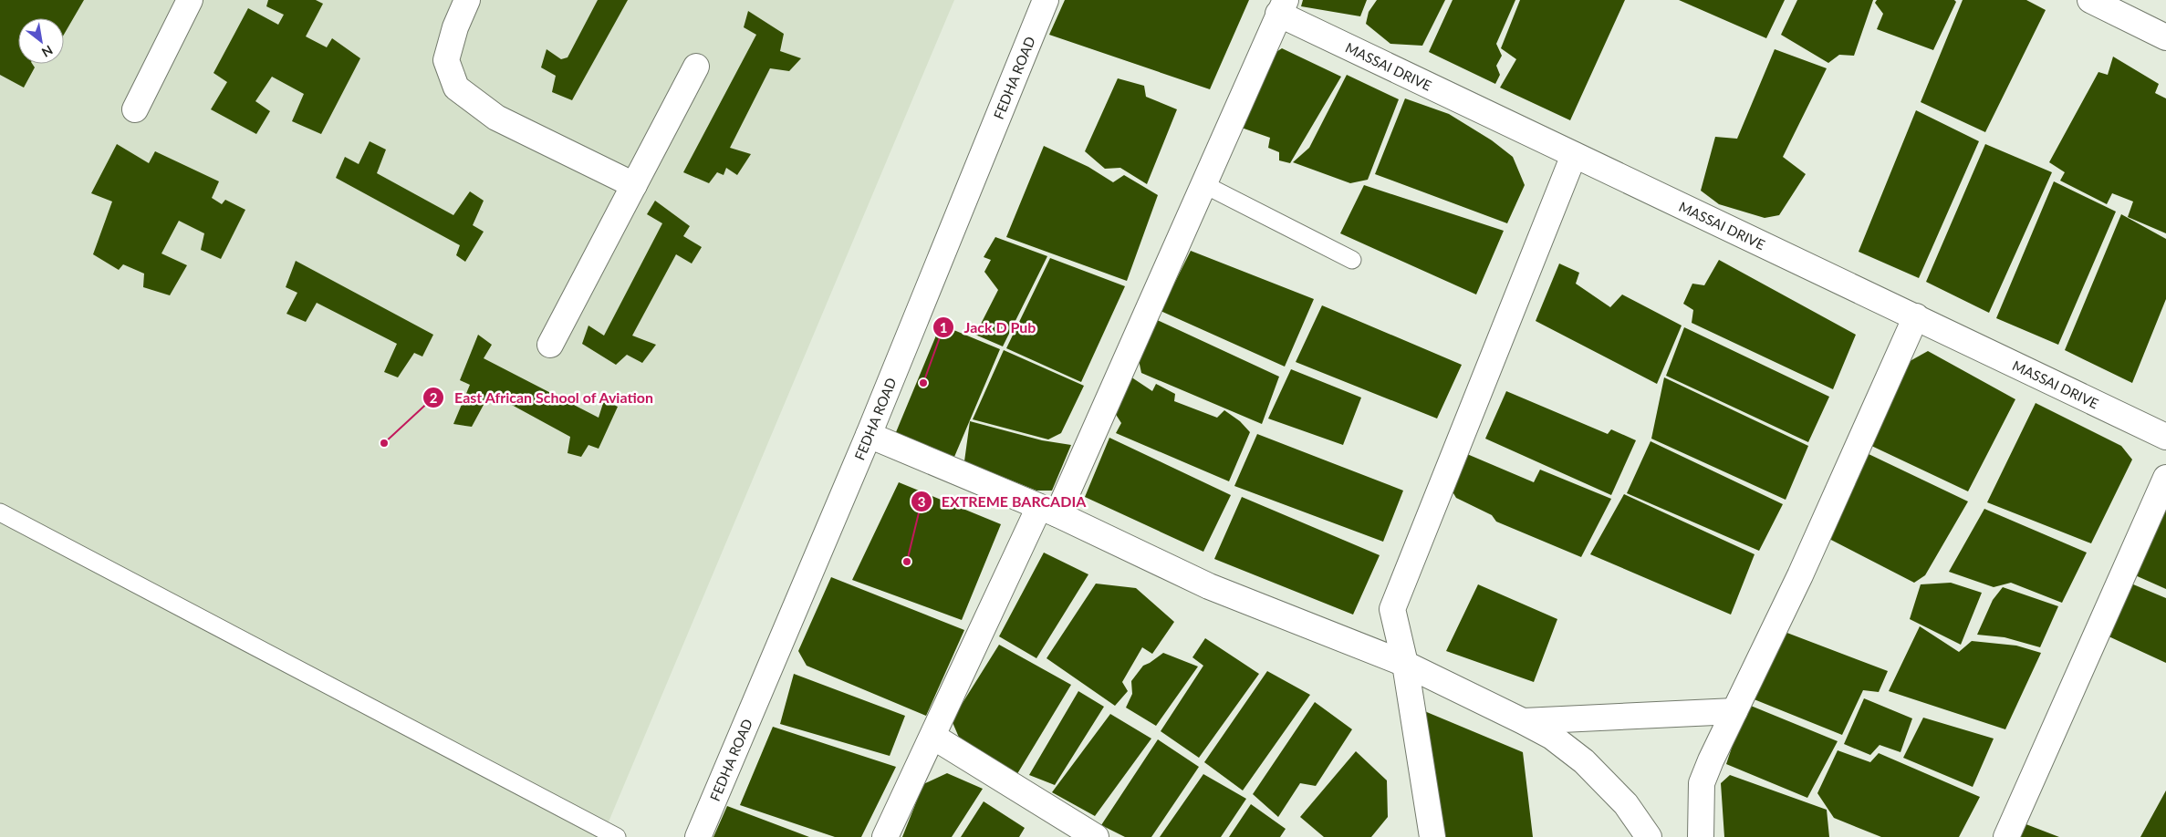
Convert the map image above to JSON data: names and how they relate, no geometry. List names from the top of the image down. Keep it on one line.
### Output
{"streets":{"street":["MASSAI DRIVE","FEDHA ROAD"]},"places":["Jack D Pub","East African School of Aviation","EXTREME BARCADIA"],"north":"bottom right"}
